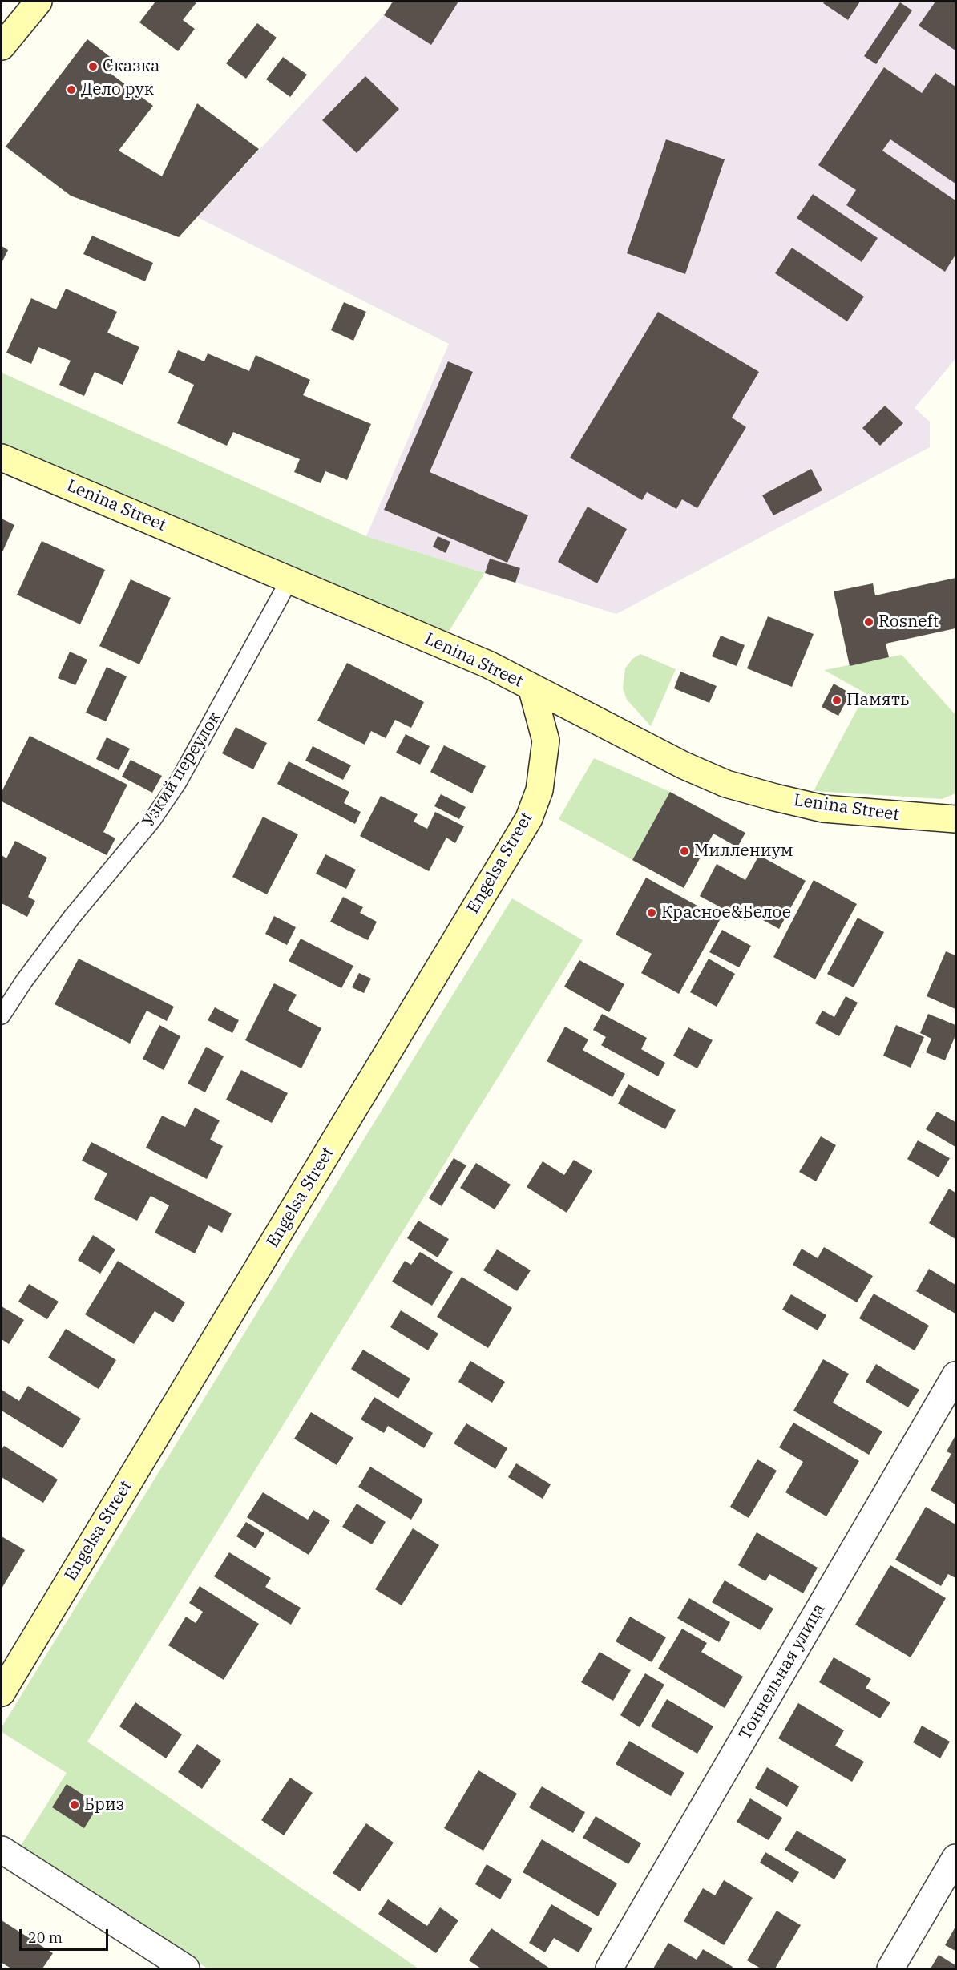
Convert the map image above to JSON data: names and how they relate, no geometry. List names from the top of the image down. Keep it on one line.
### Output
{"streets":{"street":["Lenina Street","Engelsa Street","Тоннельная улица"],"lane":["Узкий переулок"]},"crossings":[["Lenina Street","Узкий переулок"],["Lenina Street","Engelsa Street"]],"places":["Сказка","Дело рук","Rosneft","Память","Миллениум","Красное&Белое","Бриз"],"scale_bar":"20 m"}
